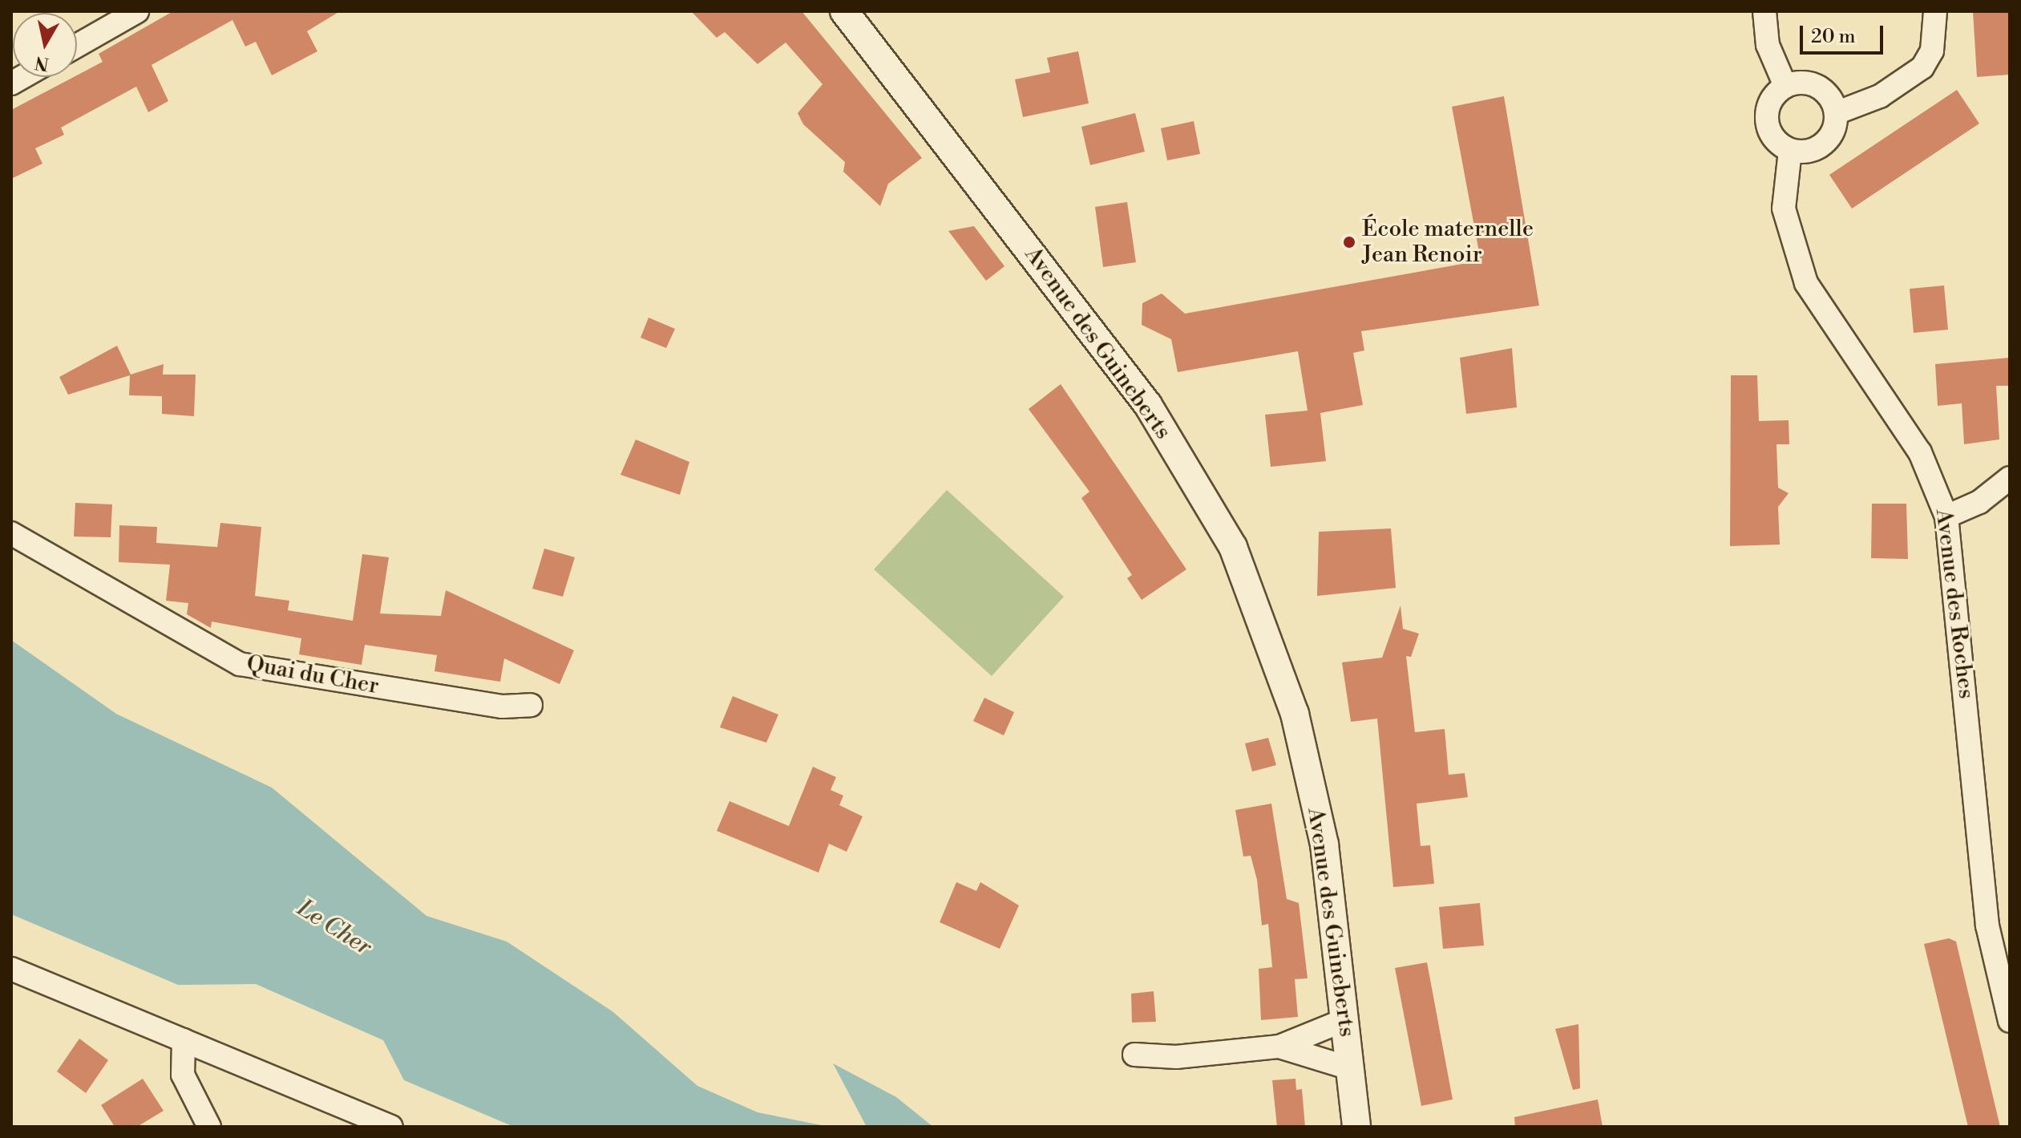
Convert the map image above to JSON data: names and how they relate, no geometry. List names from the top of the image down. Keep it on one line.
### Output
{"streets":{"street":["Avenue des Guineberts","Avenue des Roches","Quai du Cher"]},"water":["Le Cher"],"places":["École maternelle Jean Renoir"],"scale_bar":"20 m","north":"bottom"}
